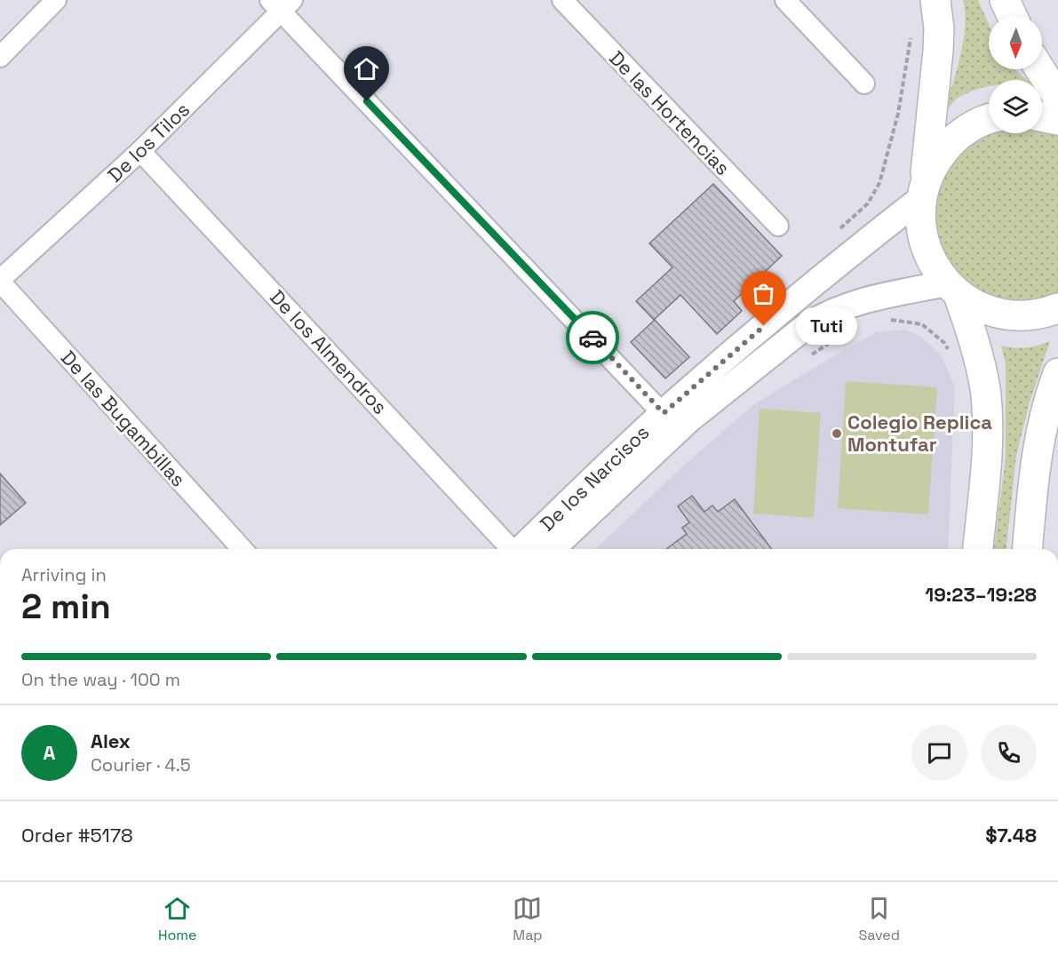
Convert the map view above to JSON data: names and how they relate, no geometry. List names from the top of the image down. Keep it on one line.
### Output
{"streets":{"street":["De las Hortencias","De los Tilos","De los Almendros","De las Bugambillas","De los Narcisos"]},"crossings":[["De los Tilos","De los Almendros"],["De los Tilos","De las Bugambillas"]],"places":["Tuti","Colegio Replica Montufar"],"north":"bottom","page":{"bubble":"Tuti","heading":["2 min","Arriving in","19:23–19:28"],"panel":["Alex","Courier · 4.5","Order #5178","$7.48"],"bar":"On the way · 100 m","round":"A","tabs":["Home","Map","Saved"]}}
